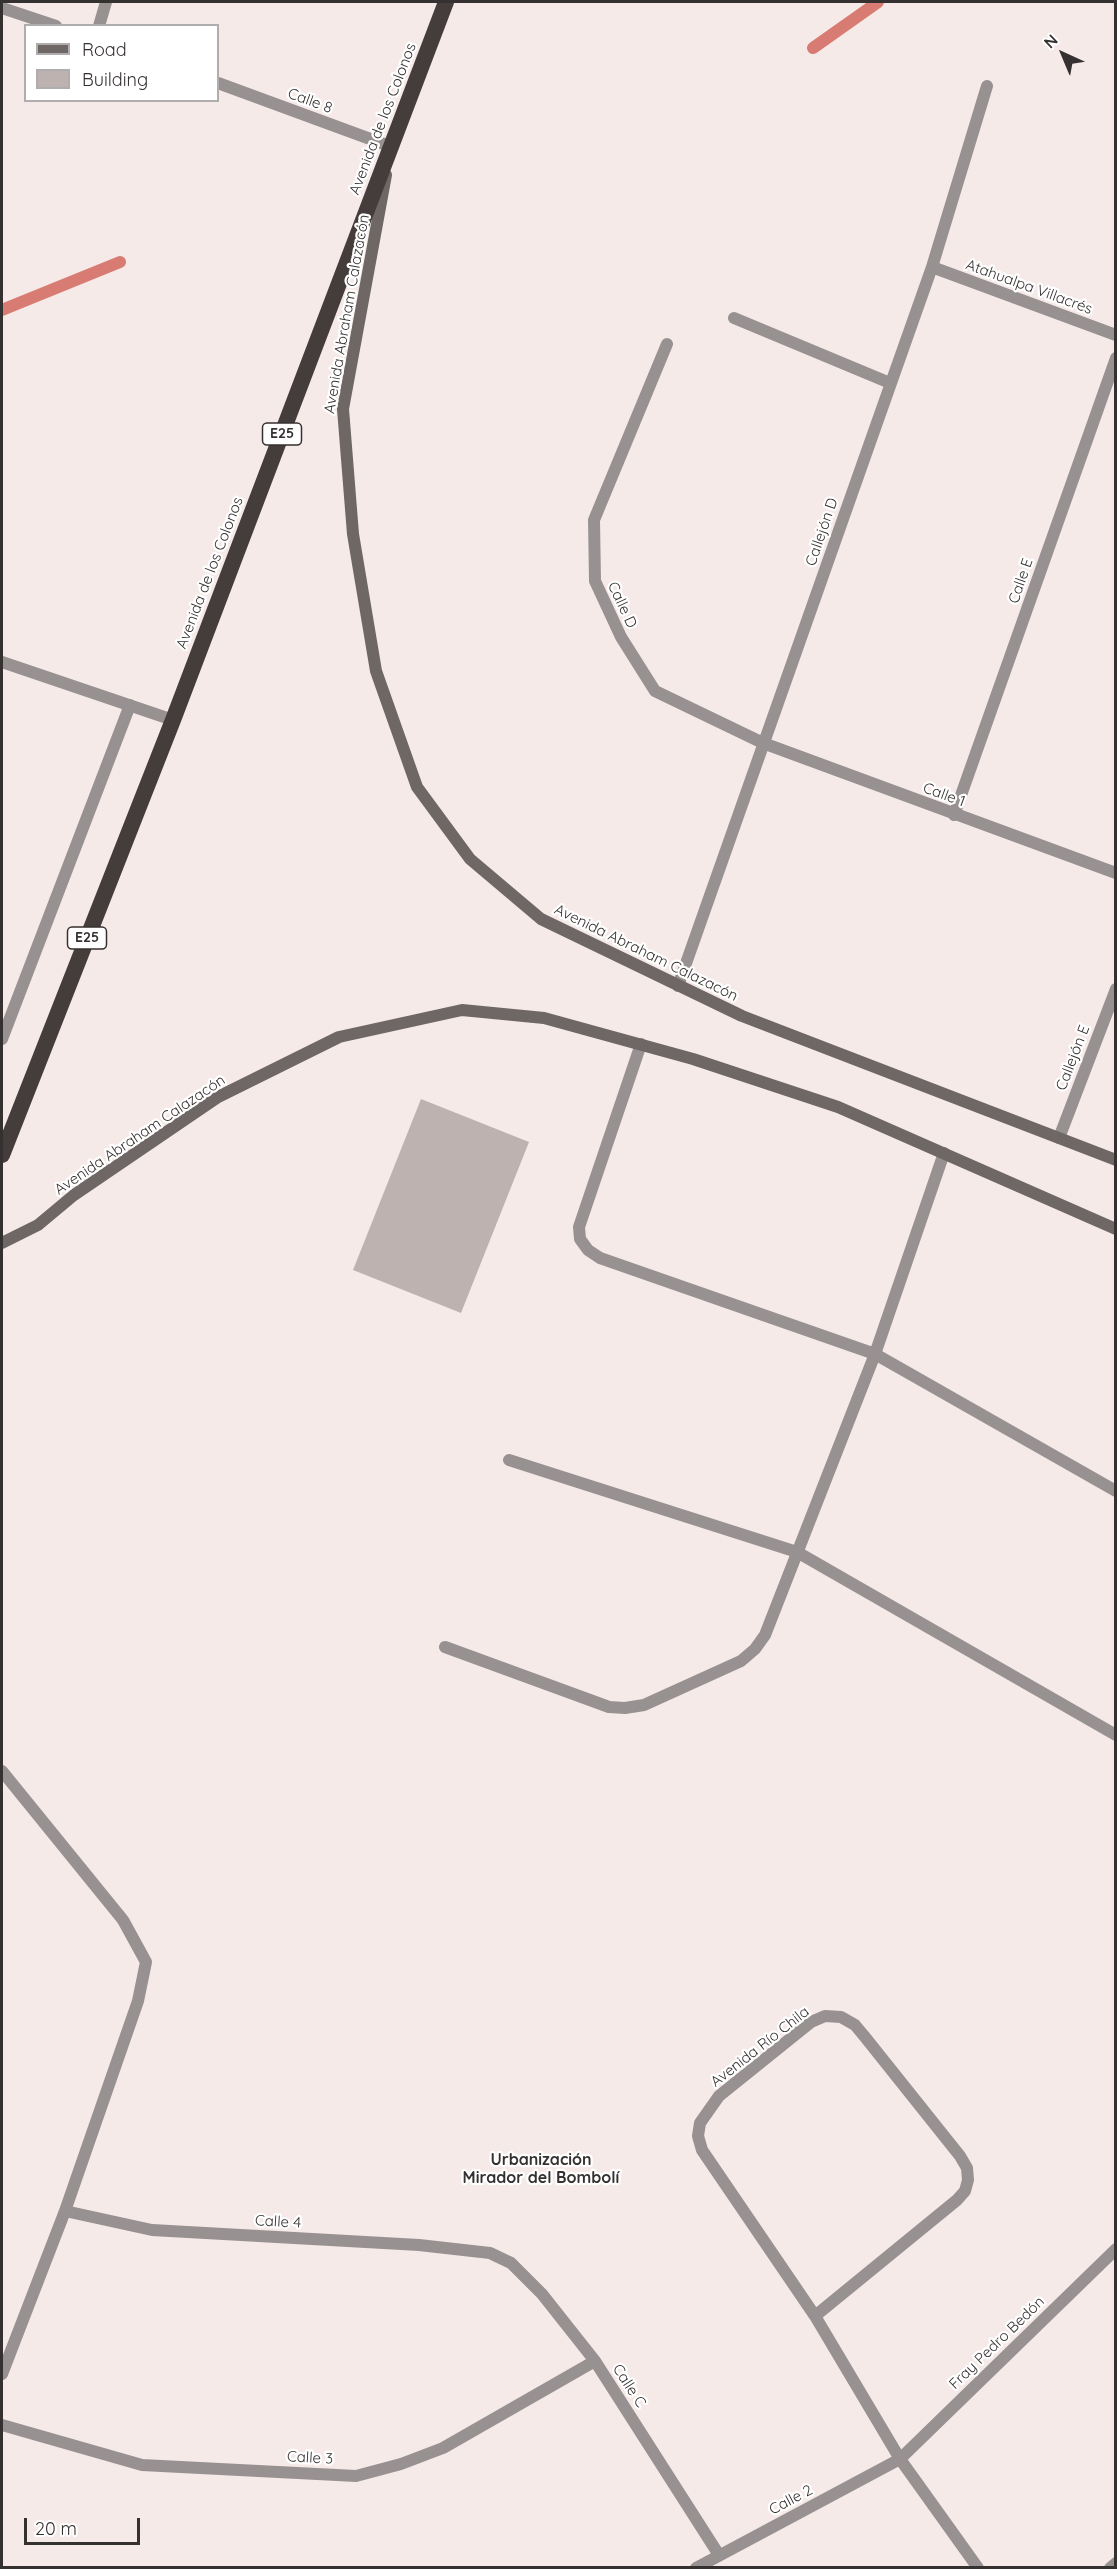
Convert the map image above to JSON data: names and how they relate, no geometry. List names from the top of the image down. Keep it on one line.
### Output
{"streets":{"highway":["Avenida de los Colonos","E25"],"main road":["Avenida Abraham Calazacón"],"street":["Calle 8","Atahualpa Villacrés","Callejón D","Calle E","Calle D","Calle 1","Callejón E","Avenida Río Chila","Calle 4","Fray Pedro Bedón","Calle C","Calle 3","Calle 2"]},"crossings":[["Calle 8","Avenida de los Colonos"],["Calle 8","Avenida Abraham Calazacón"],["Avenida de los Colonos","Avenida Abraham Calazacón"],["Atahualpa Villacrés","Callejón D"],["Avenida Abraham Calazacón","Callejón D"],["Avenida Abraham Calazacón","Callejón E"],["Callejón D","Calle D"],["Callejón D","Calle 1"],["Calle E","Calle 1"],["Calle D","Calle 1"],["Avenida Río Chila","Fray Pedro Bedón"],["Avenida Río Chila","Calle 2"],["Calle 4","Calle C"],["Fray Pedro Bedón","Calle 2"],["Calle C","Calle 3"],["Calle C","Calle 2"]],"districts":["Urbanización Mirador del Bombolí"],"legend":["Road","Building"],"scale_bar":"20 m","north":"top left"}
